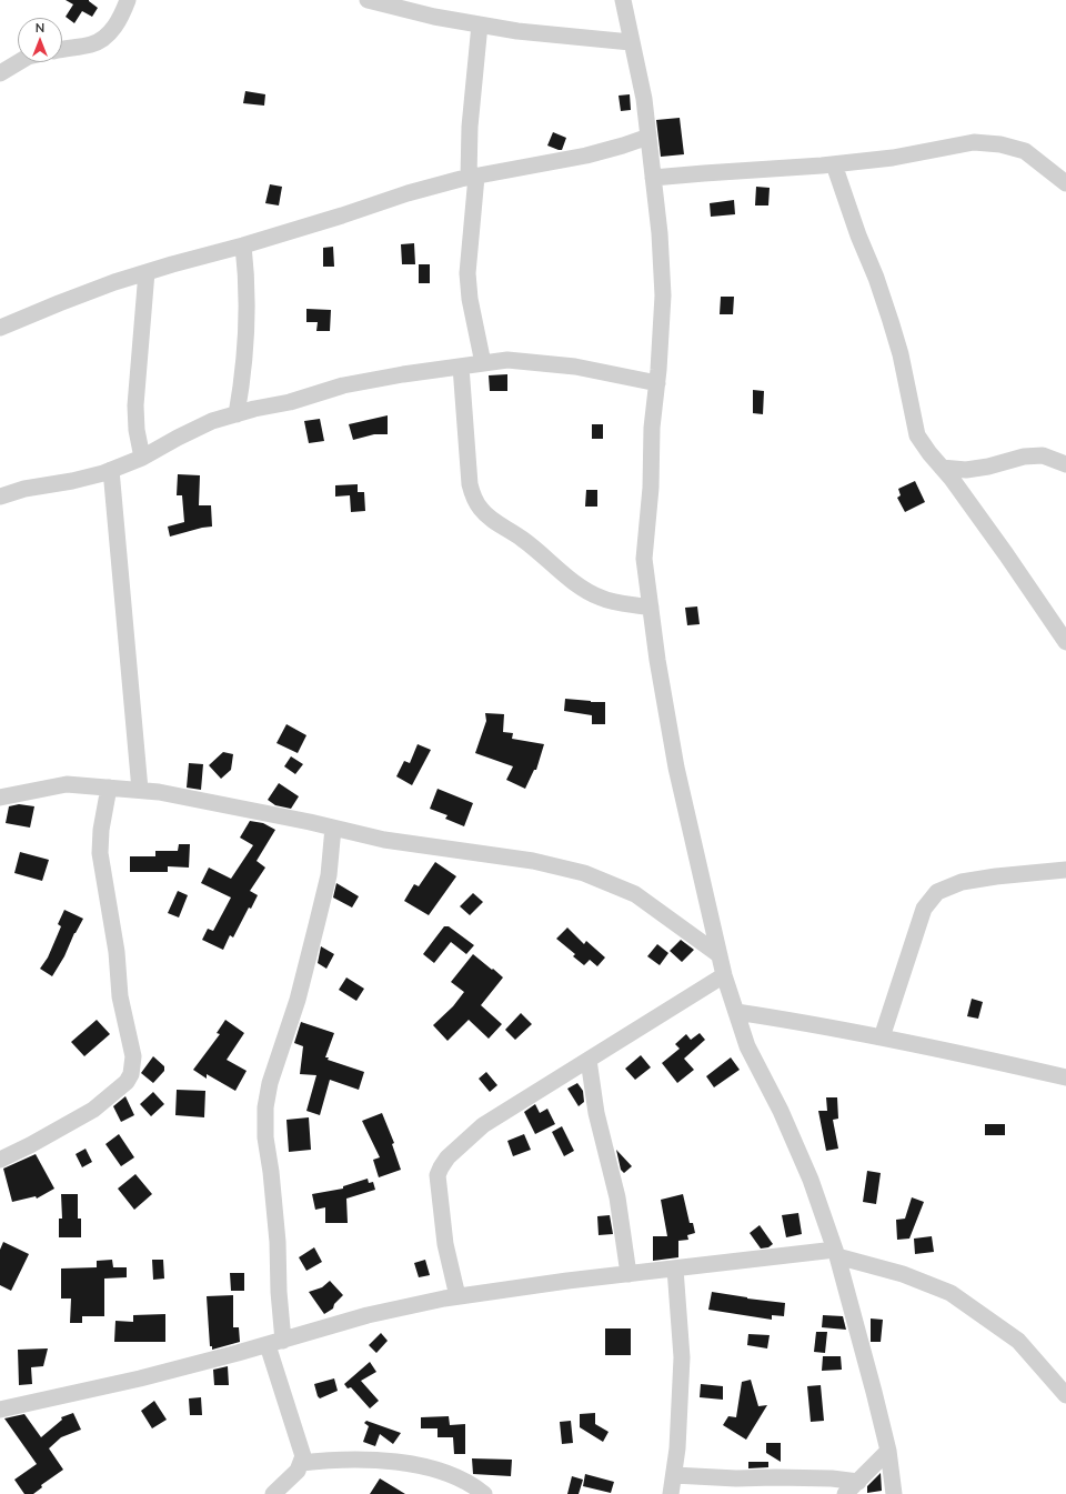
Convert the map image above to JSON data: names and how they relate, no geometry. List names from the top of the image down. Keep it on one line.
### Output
{"north":"top"}
